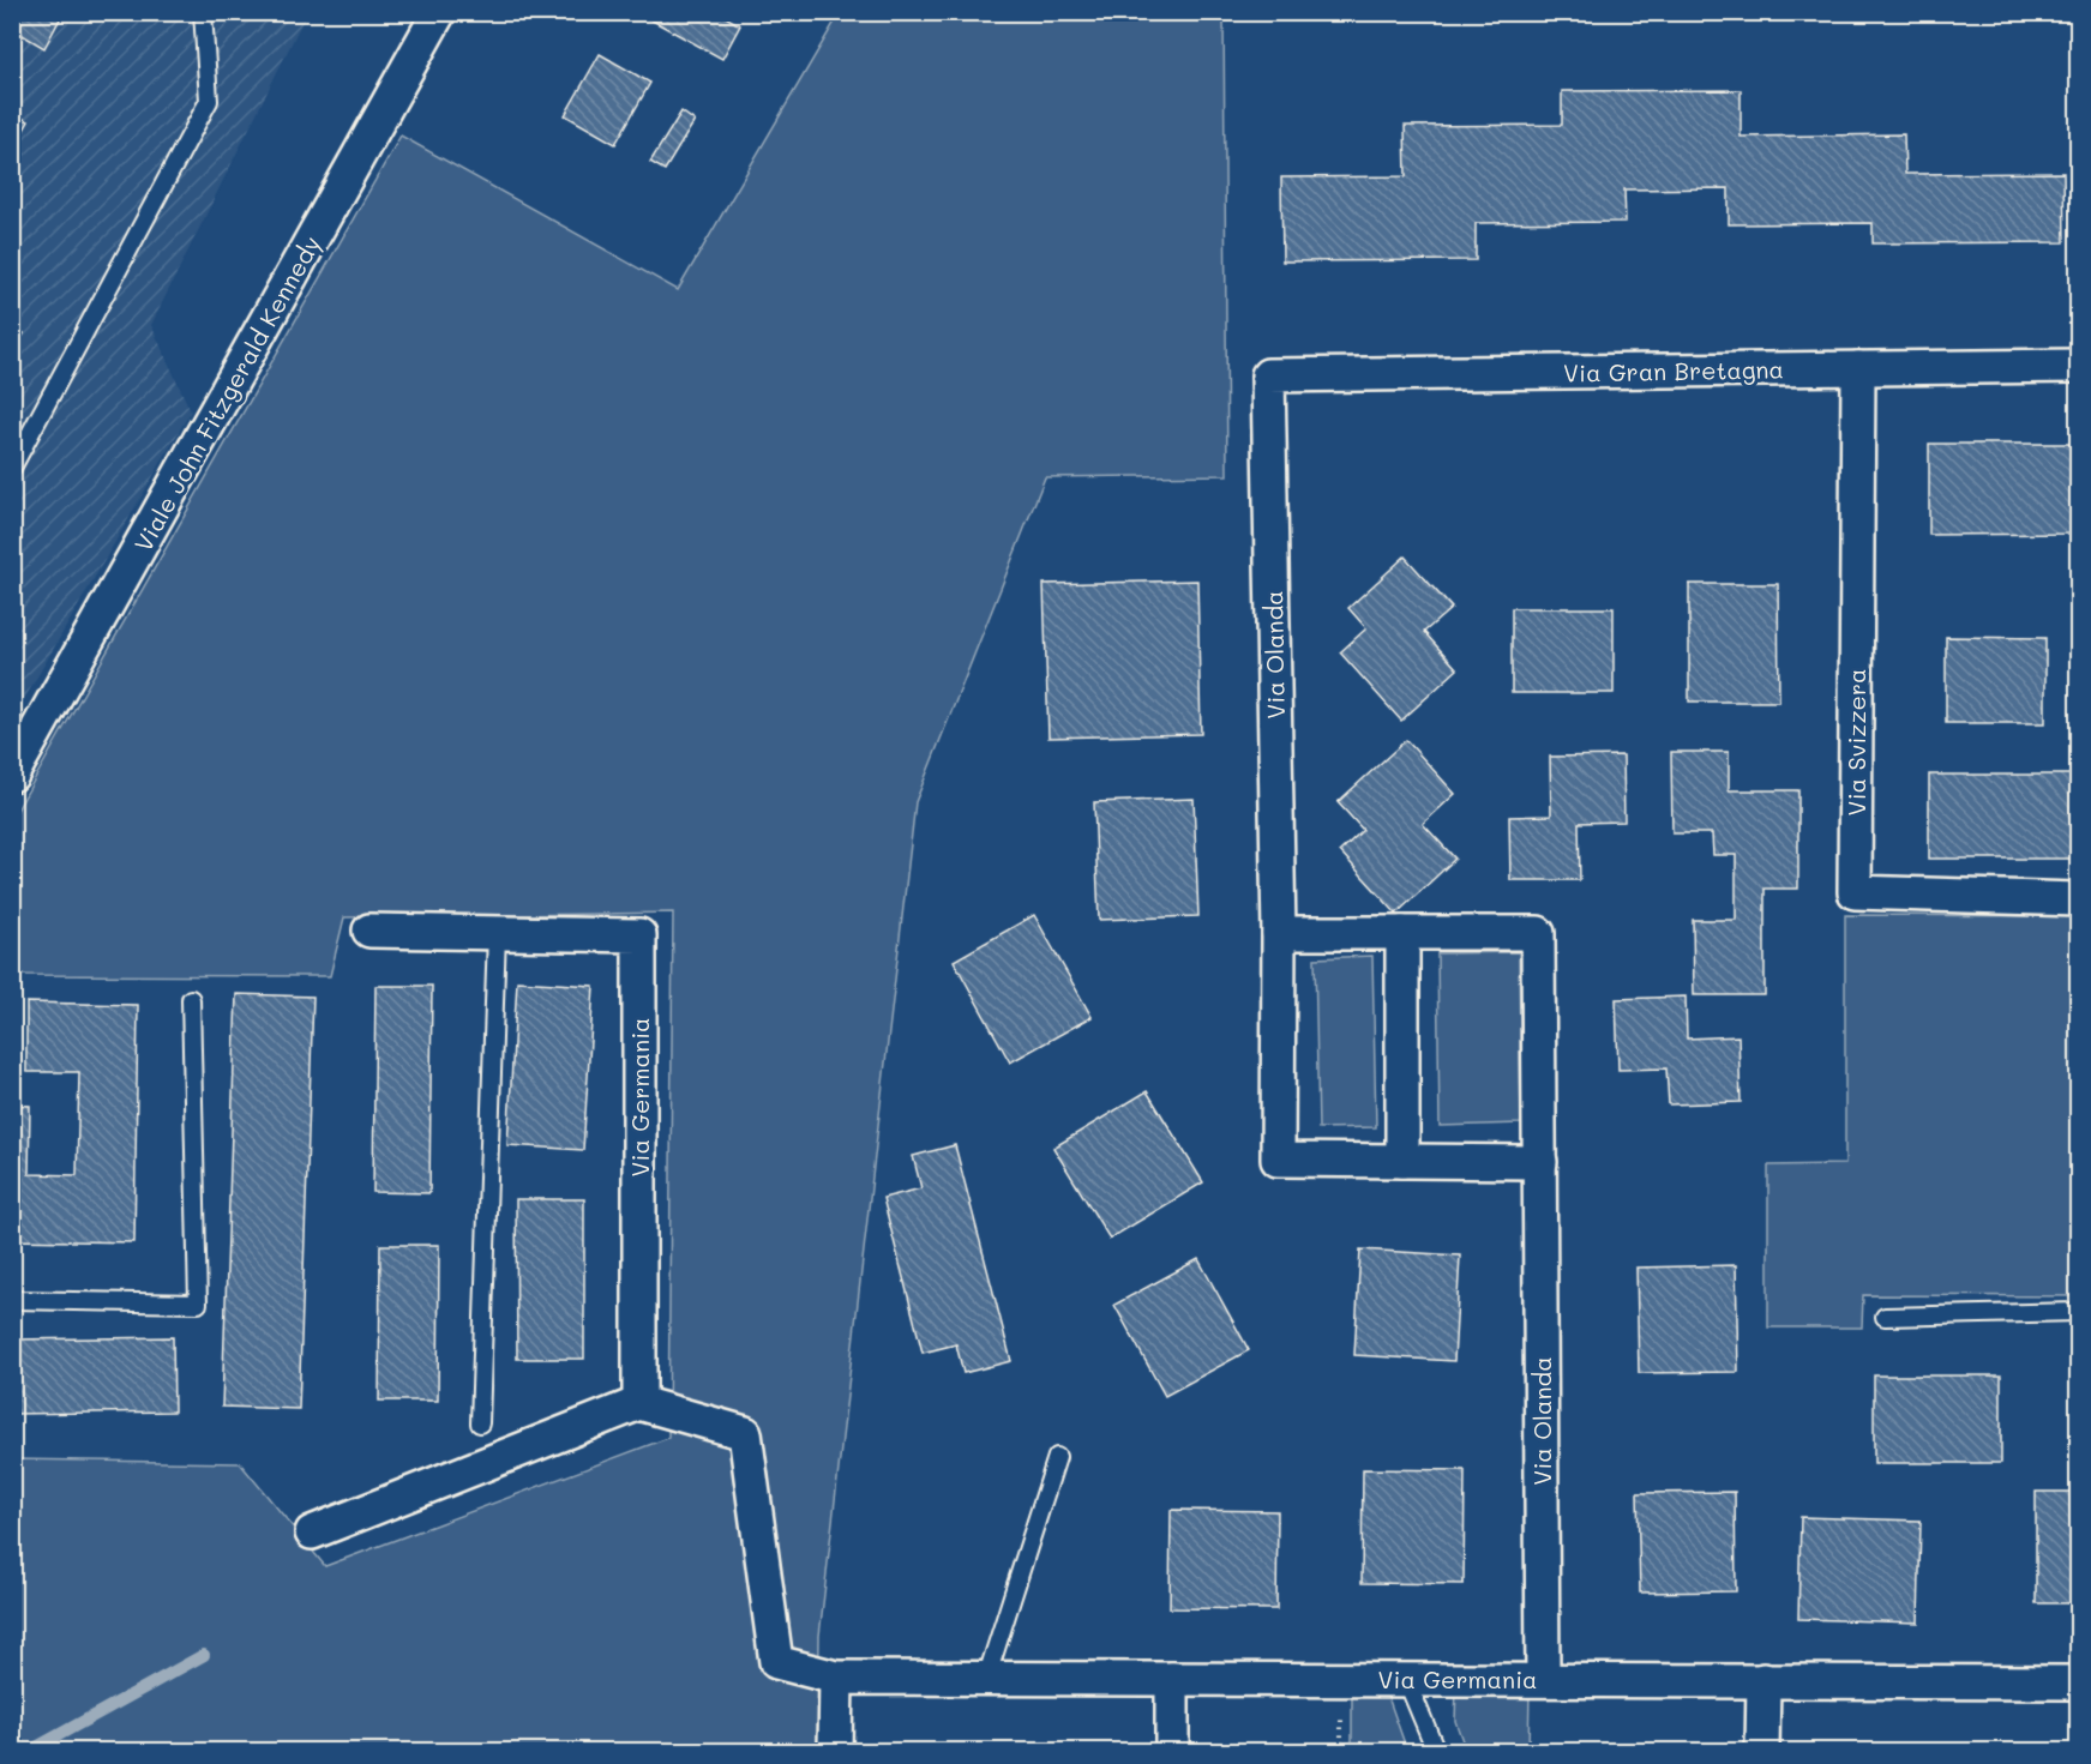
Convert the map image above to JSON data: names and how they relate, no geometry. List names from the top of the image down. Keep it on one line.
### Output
{"streets":{"street":["Via Gran Bretagna","Viale John Fitzgerald Kennedy","Via Olanda","Via Svizzera","Via Germania"]},"crossings":[["Via Gran Bretagna","Via Olanda"],["Via Gran Bretagna","Via Svizzera"],["Via Olanda","Via Germania"]]}
